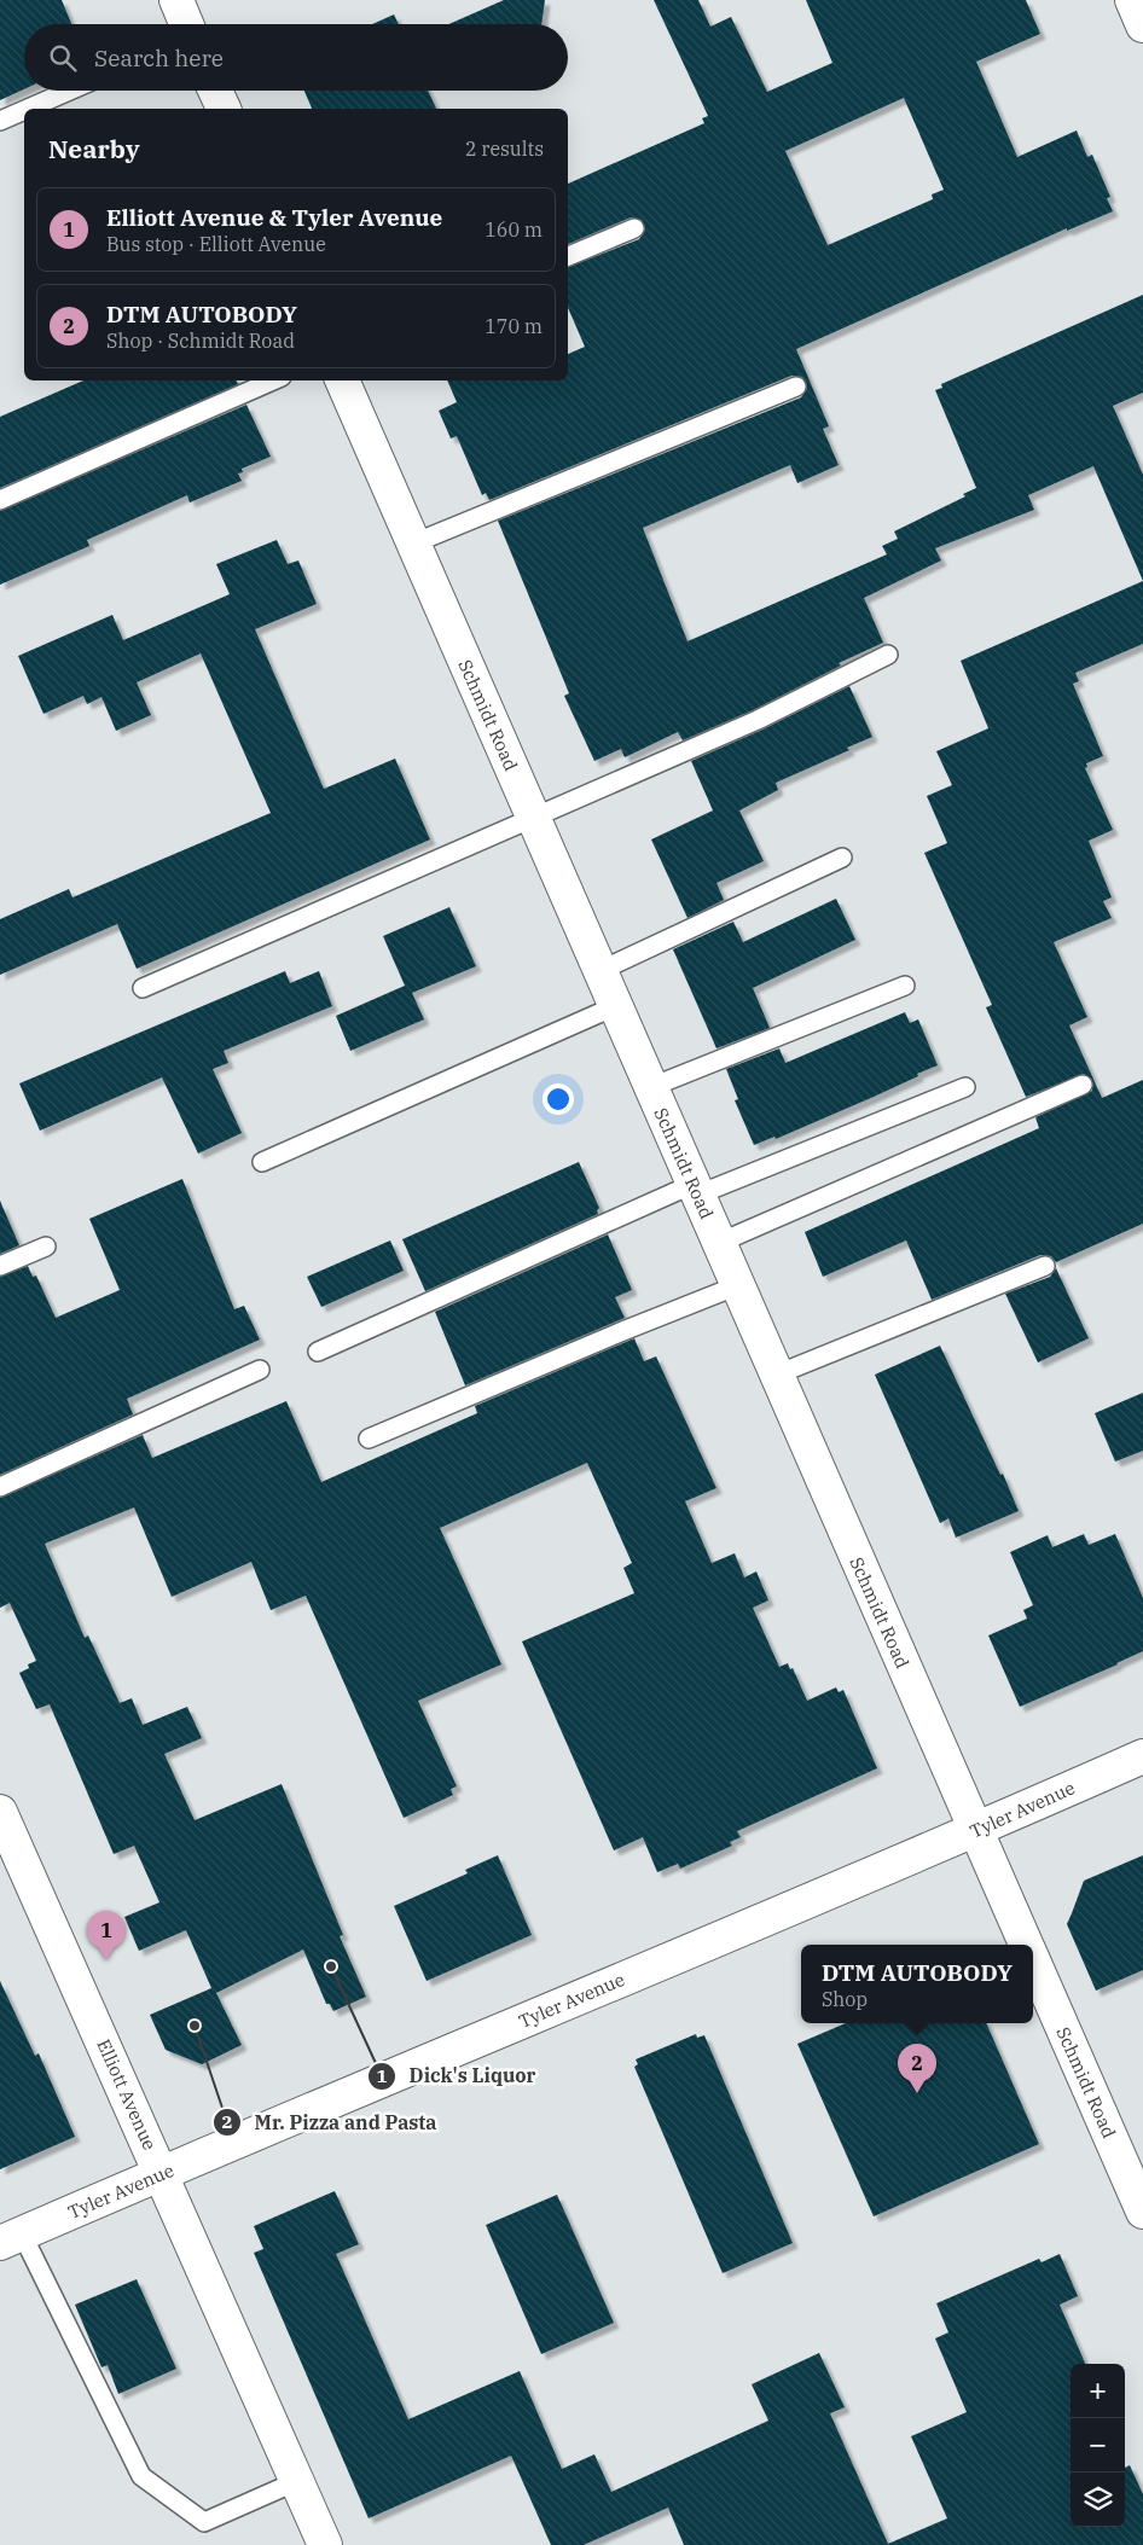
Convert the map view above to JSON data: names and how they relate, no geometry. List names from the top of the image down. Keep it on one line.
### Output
{"streets":{"street":["Schmidt Road","Tyler Avenue","Elliott Avenue"]},"crossings":[["Schmidt Road","Tyler Avenue"],["Tyler Avenue","Elliott Avenue"]],"places":["Dick's Liquor","Mr. Pizza and Pasta"],"page":{"search":"Search here","heading":["Nearby","2 results"],"list":[{"mark":"1","name":"Elliott Avenue & Tyler Avenue","note":"Bus stop · Elliott Avenue","value":"160 m"},{"mark":"2","name":"DTM AUTOBODY","note":"Shop · Schmidt Road","value":"170 m"}],"pins":["1","2"],"popup":["DTM AUTOBODY","Shop"],"map_buttons":["+","−"]}}
